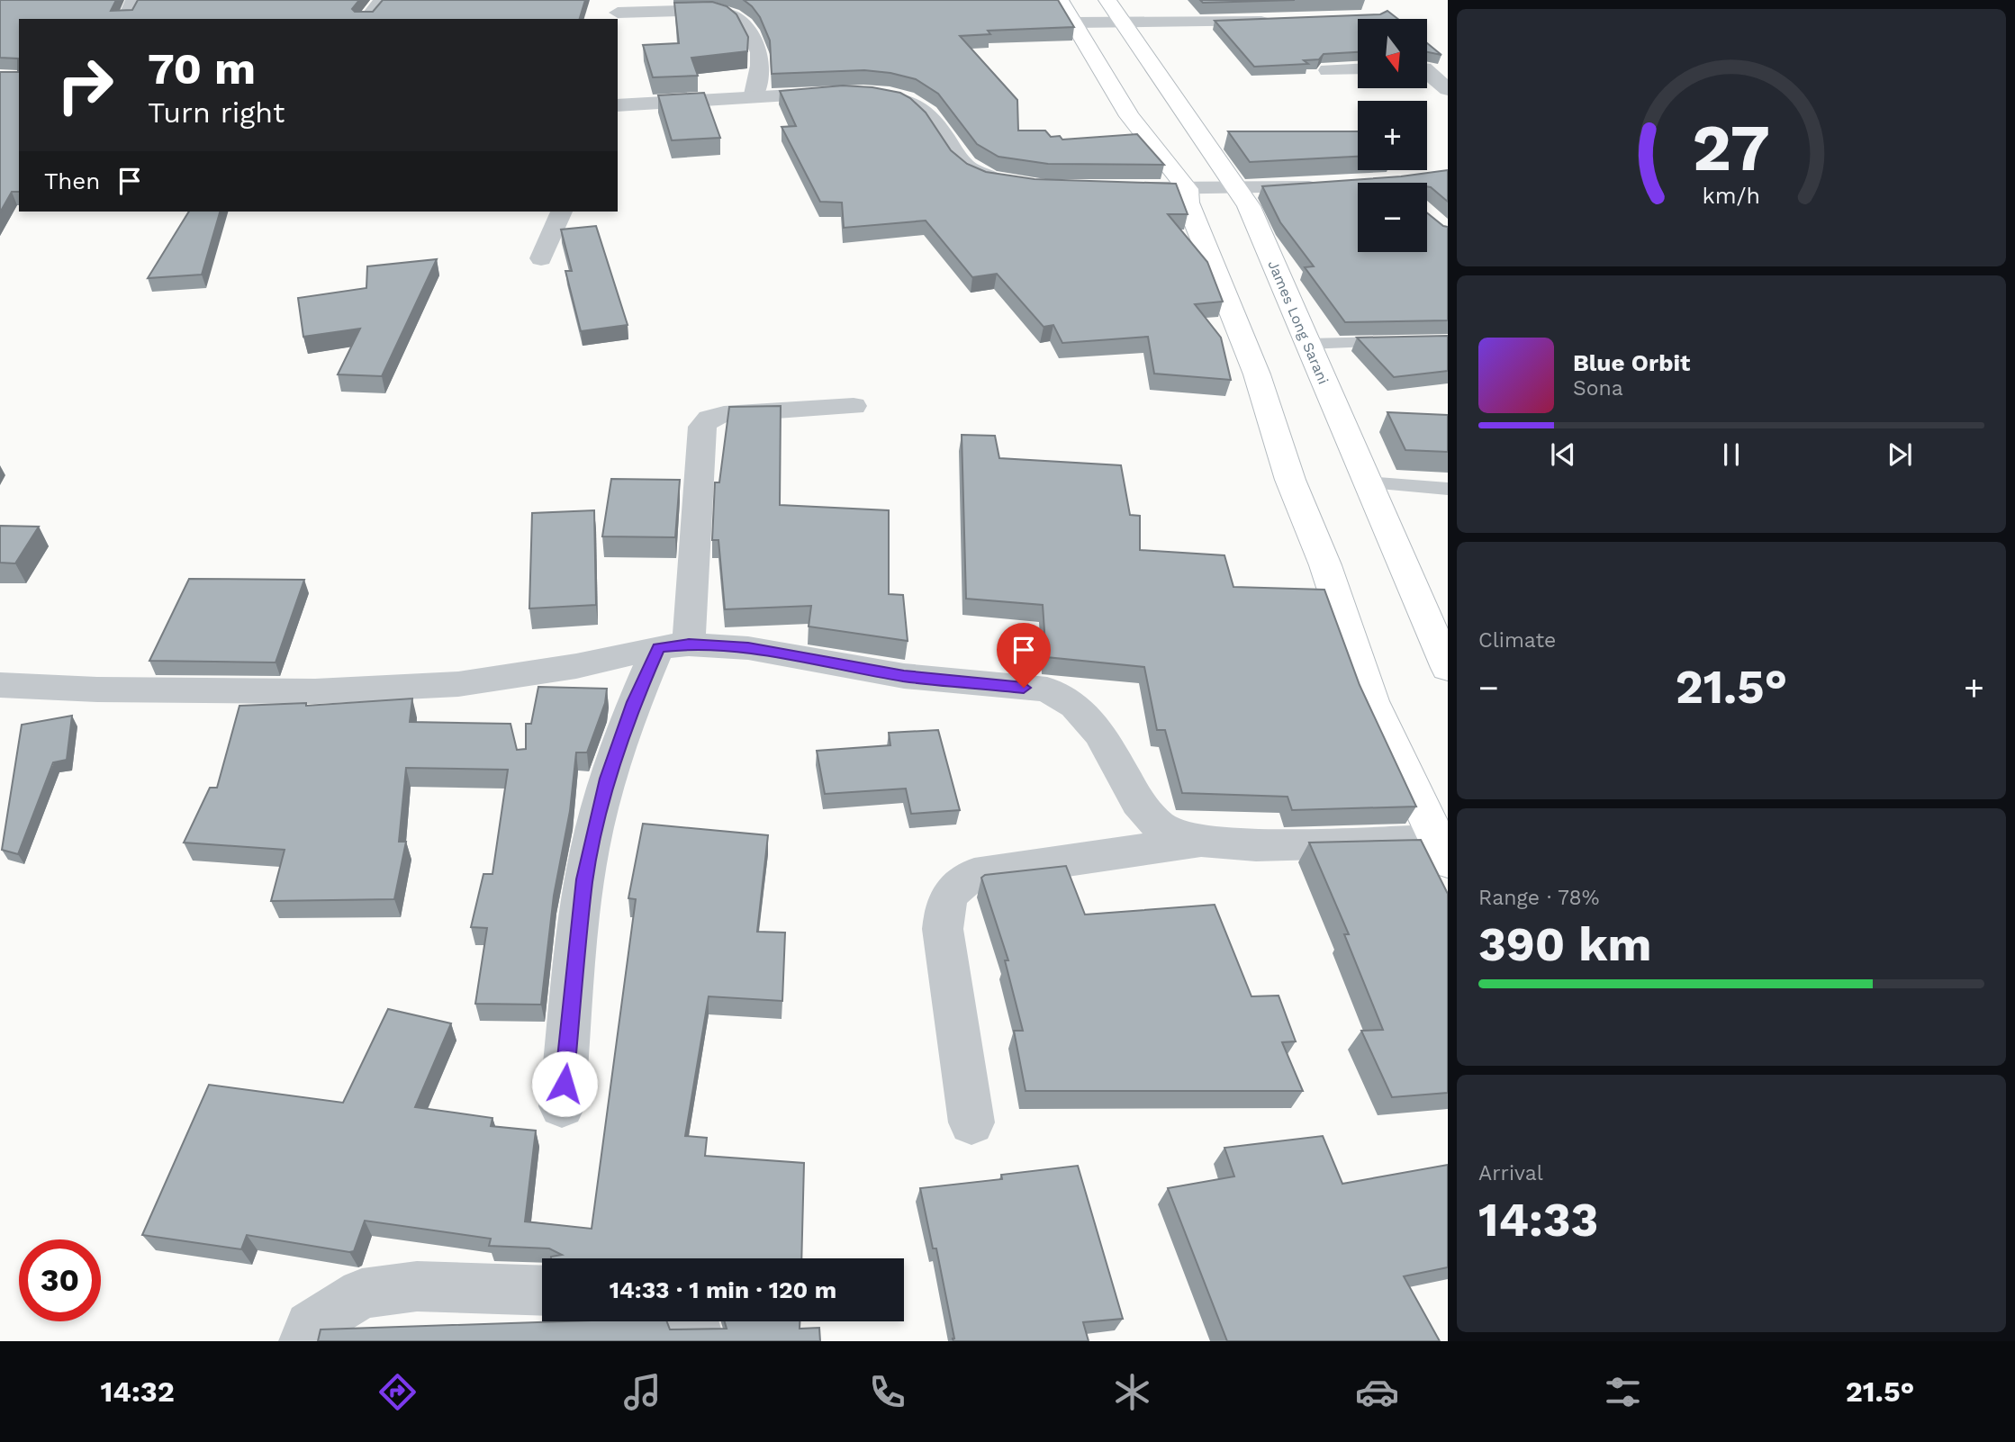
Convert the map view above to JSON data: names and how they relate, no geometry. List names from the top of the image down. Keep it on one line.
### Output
{"streets":{"main road":["James Long Sarani"]},"north":"bottom","page":{"map_buttons":["+","−"],"turn":["70 m","Turn right"],"then":"Then","song":["Blue Orbit","Sona"],"tile":["Climate",["Range · 78%","390 km"],["Arrival","14:33"]],"heat":["−","21.5°","+"],"limit":"30","trip":"14:33 · 1 min · 120 m","tabs":["14:32","21.5°"],"gauge":["27","km/h"]}}
